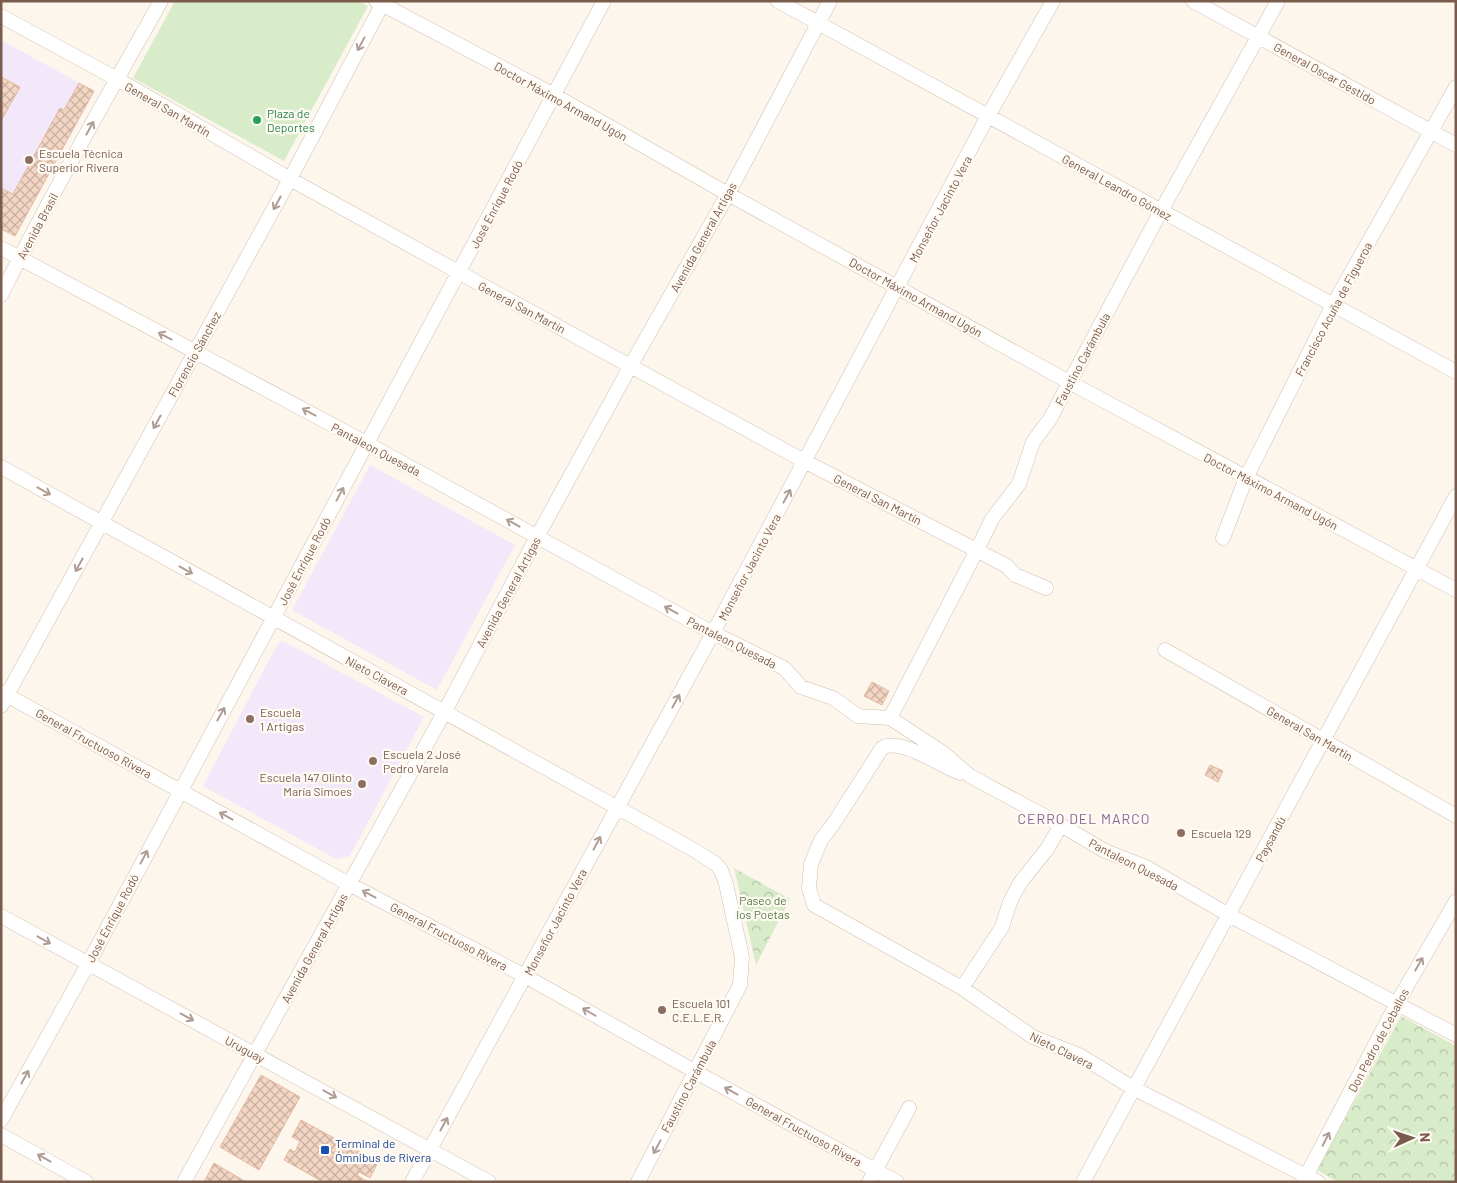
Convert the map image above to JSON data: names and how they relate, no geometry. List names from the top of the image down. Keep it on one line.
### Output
{"streets":{"street":["General Oscar Gestido","Doctor Máximo Armand Ugón","General San Martín","General Leandro Gómez","José Enrique Rodó","Monseñor Jacinto Vera","Avenida Brasil","Avenida General Artigas","Francisco Acuña de Figueroa","Florencio Sánchez","Faustino Carámbula","Pantaleon Quesada","Nieto Clavera","General Fructuoso Rivera","Paysandú","Don Pedro de Ceballos","Uruguay"]},"crossings":[["General Oscar Gestido","Francisco Acuña de Figueroa"],["General Oscar Gestido","Faustino Carámbula"],["Doctor Máximo Armand Ugón","José Enrique Rodó"],["Doctor Máximo Armand Ugón","Monseñor Jacinto Vera"],["Doctor Máximo Armand Ugón","Avenida General Artigas"],["Doctor Máximo Armand Ugón","Francisco Acuña de Figueroa"],["Doctor Máximo Armand Ugón","Florencio Sánchez"],["Doctor Máximo Armand Ugón","Faustino Carámbula"],["Doctor Máximo Armand Ugón","Paysandú"],["General San Martín","José Enrique Rodó"],["General San Martín","Monseñor Jacinto Vera"],["General San Martín","Avenida Brasil"],["General San Martín","Avenida General Artigas"],["General San Martín","Florencio Sánchez"],["General San Martín","Faustino Carámbula"],["General San Martín","Paysandú"],["General Leandro Gómez","Monseñor Jacinto Vera"],["General Leandro Gómez","Avenida General Artigas"],["General Leandro Gómez","Francisco Acuña de Figueroa"],["General Leandro Gómez","Faustino Carámbula"],["José Enrique Rodó","Pantaleon Quesada"],["José Enrique Rodó","Nieto Clavera"],["José Enrique Rodó","General Fructuoso Rivera"],["José Enrique Rodó","Uruguay"],["Monseñor Jacinto Vera","Pantaleon Quesada"],["Monseñor Jacinto Vera","Nieto Clavera"],["Monseñor Jacinto Vera","General Fructuoso Rivera"],["Monseñor Jacinto Vera","Uruguay"],["Avenida Brasil","Pantaleon Quesada"],["Avenida General Artigas","Pantaleon Quesada"],["Avenida General Artigas","Nieto Clavera"],["Avenida General Artigas","General Fructuoso Rivera"],["Avenida General Artigas","Uruguay"],["Florencio Sánchez","Pantaleon Quesada"],["Florencio Sánchez","Nieto Clavera"],["Florencio Sánchez","General Fructuoso Rivera"],["Faustino Carámbula","Pantaleon Quesada"],["Faustino Carámbula","Nieto Clavera"],["Faustino Carámbula","General Fructuoso Rivera"],["Pantaleon Quesada","Nieto Clavera"],["Pantaleon Quesada","Paysandú"],["Pantaleon Quesada","Don Pedro de Ceballos"],["Nieto Clavera","Paysandú"],["Nieto Clavera","Don Pedro de Ceballos"]],"one_way":["José Enrique Rodó","Monseñor Jacinto Vera","Avenida Brasil","Florencio Sánchez","Pantaleon Quesada","General Fructuoso Rivera","Don Pedro de Ceballos","Uruguay"],"districts":["CERRO DEL MARCO"],"parks":["Paseo de los Poetas"],"places":{"other":["Plaza de Deportes","Escuela Técnica Superior Rivera","Escuela 1 Artigas","Escuela 2 José Pedro Varela","Escuela 147 Olinto María Simoes","Escuela 129","Escuela 101 C.E.L.E.R."],"transit":["Terminal de Ómnibus de Rivera"]},"north":"right"}
